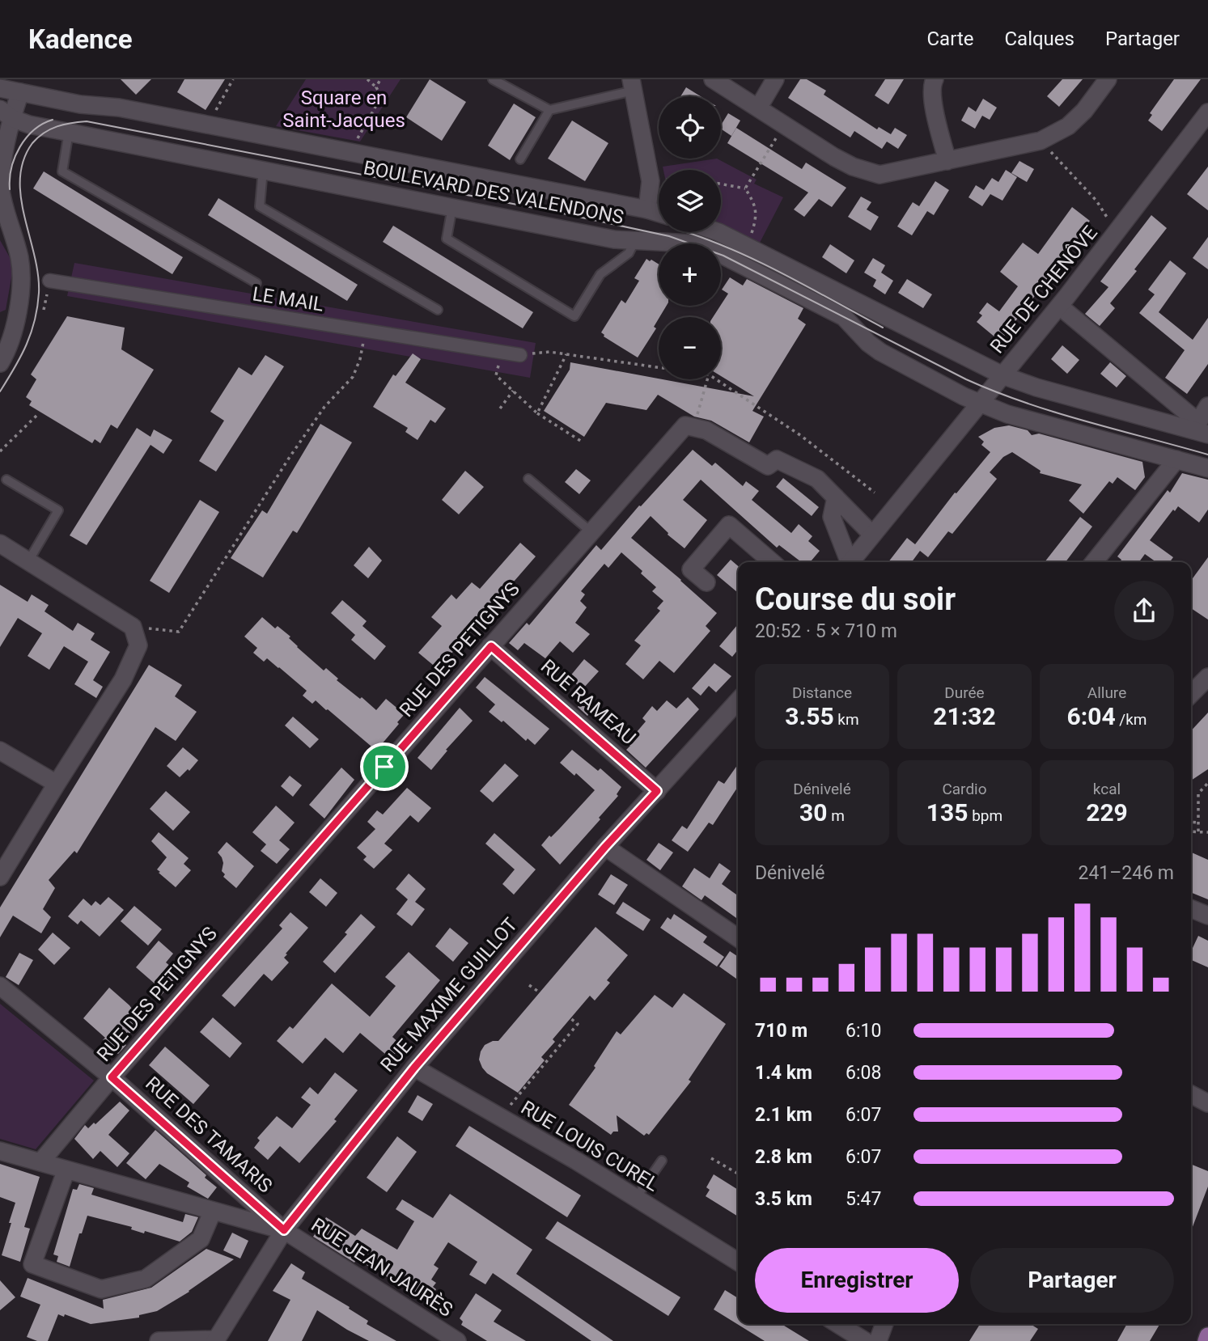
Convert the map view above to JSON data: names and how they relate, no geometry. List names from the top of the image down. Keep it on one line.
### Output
{"streets":{"street":["BOULEVARD DES VALENDONS","RUE DE CHENÔVE","LE MAIL","RUE DES PETIGNYS","RUE RAMEAU","RUE MAXIME GUILLOT","RUE DES TAMARIS","RUE LOUIS CUREL","RUE JEAN JAURÈS"]},"crossings":[["BOULEVARD DES VALENDONS","RUE DE CHENÔVE"],["RUE DES PETIGNYS","RUE RAMEAU"],["RUE DES PETIGNYS","RUE DES TAMARIS"],["RUE RAMEAU","RUE MAXIME GUILLOT"],["RUE MAXIME GUILLOT","RUE DES TAMARIS"],["RUE MAXIME GUILLOT","RUE LOUIS CUREL"],["RUE MAXIME GUILLOT","RUE JEAN JAURÈS"],["RUE DES TAMARIS","RUE JEAN JAURÈS"]],"parks":["Square en Saint-Jacques"],"page":{"header":"Kadence","nav":["Carte","Calques","Partager"],"map_buttons":["+","−"],"heading":["Course du soir","20:52 · 5 × 710 m"],"stats":[["Distance","3.55 km"],["Durée","21:32"],["Allure","6:04 /km"],["Dénivelé","30 m"],["Cardio","135 bpm"],["kcal","229"]],"chart":["Dénivelé","241–246 m"],"list":[{"name":"710 m","note":"6:10"},{"name":"1.4 km","note":"6:08"},{"name":"2.1 km","note":"6:07"},{"name":"2.8 km","note":"6:07"},{"name":"3.5 km","note":"5:47"}],"buttons":["Enregistrer","Partager"]}}
